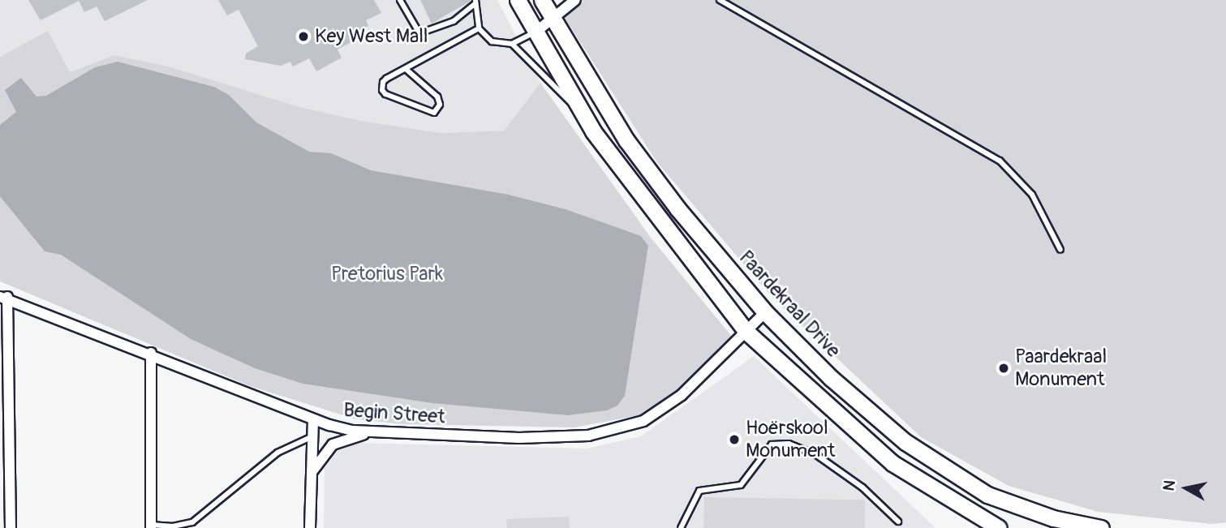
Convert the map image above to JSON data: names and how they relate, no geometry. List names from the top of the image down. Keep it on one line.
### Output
{"streets":{"main road":["Paardekraal Drive"],"street":["Begin Street"]},"crossings":[["Paardekraal Drive","Begin Street"]],"parks":["Pretorius Park"],"places":["Key West Mall","Paardekraal Monument","Hoërskool Monument"],"north":"left"}
